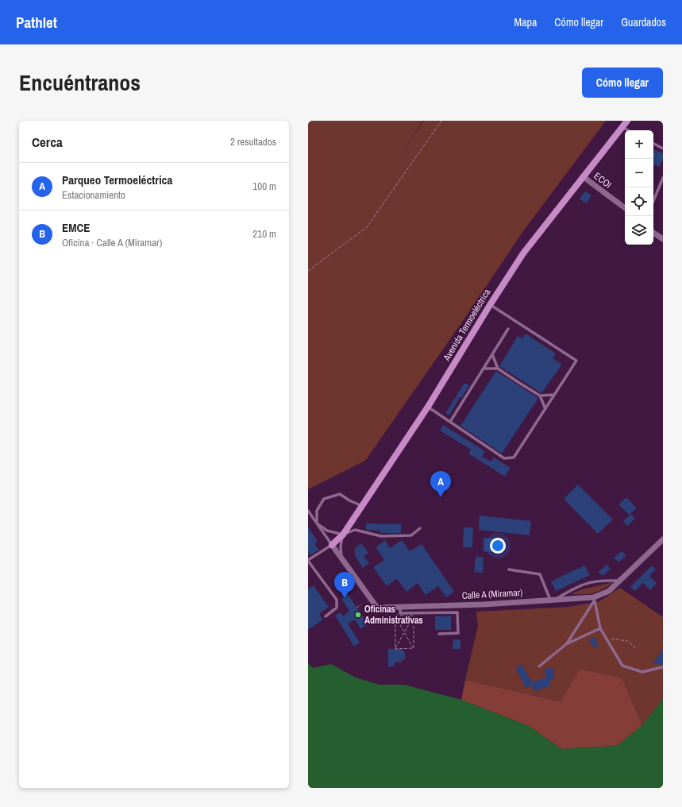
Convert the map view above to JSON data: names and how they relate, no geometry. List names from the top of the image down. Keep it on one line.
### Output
{"streets":{"main road":["Avenida Termoeléctrica"],"street":["ECOI","Calle A (Miramar)"]},"crossings":[["ECOI","Avenida Termoeléctrica"],["Avenida Termoeléctrica","Calle A (Miramar)"]],"places":["Oficinas Administrativas"],"page":{"header":"Pathlet","nav":["Mapa","Cómo llegar","Guardados"],"title":"Encuéntranos","buttons":"Cómo llegar","heading":["Cerca","2 resultados"],"map_buttons":["+","−"],"list":[{"mark":"A","name":"Parqueo Termoeléctrica","note":"Estacionamiento","value":"100 m"},{"mark":"B","name":"EMCE","note":"Oficina · Calle A (Miramar)","value":"210 m"}],"pins":["A","B"]}}
